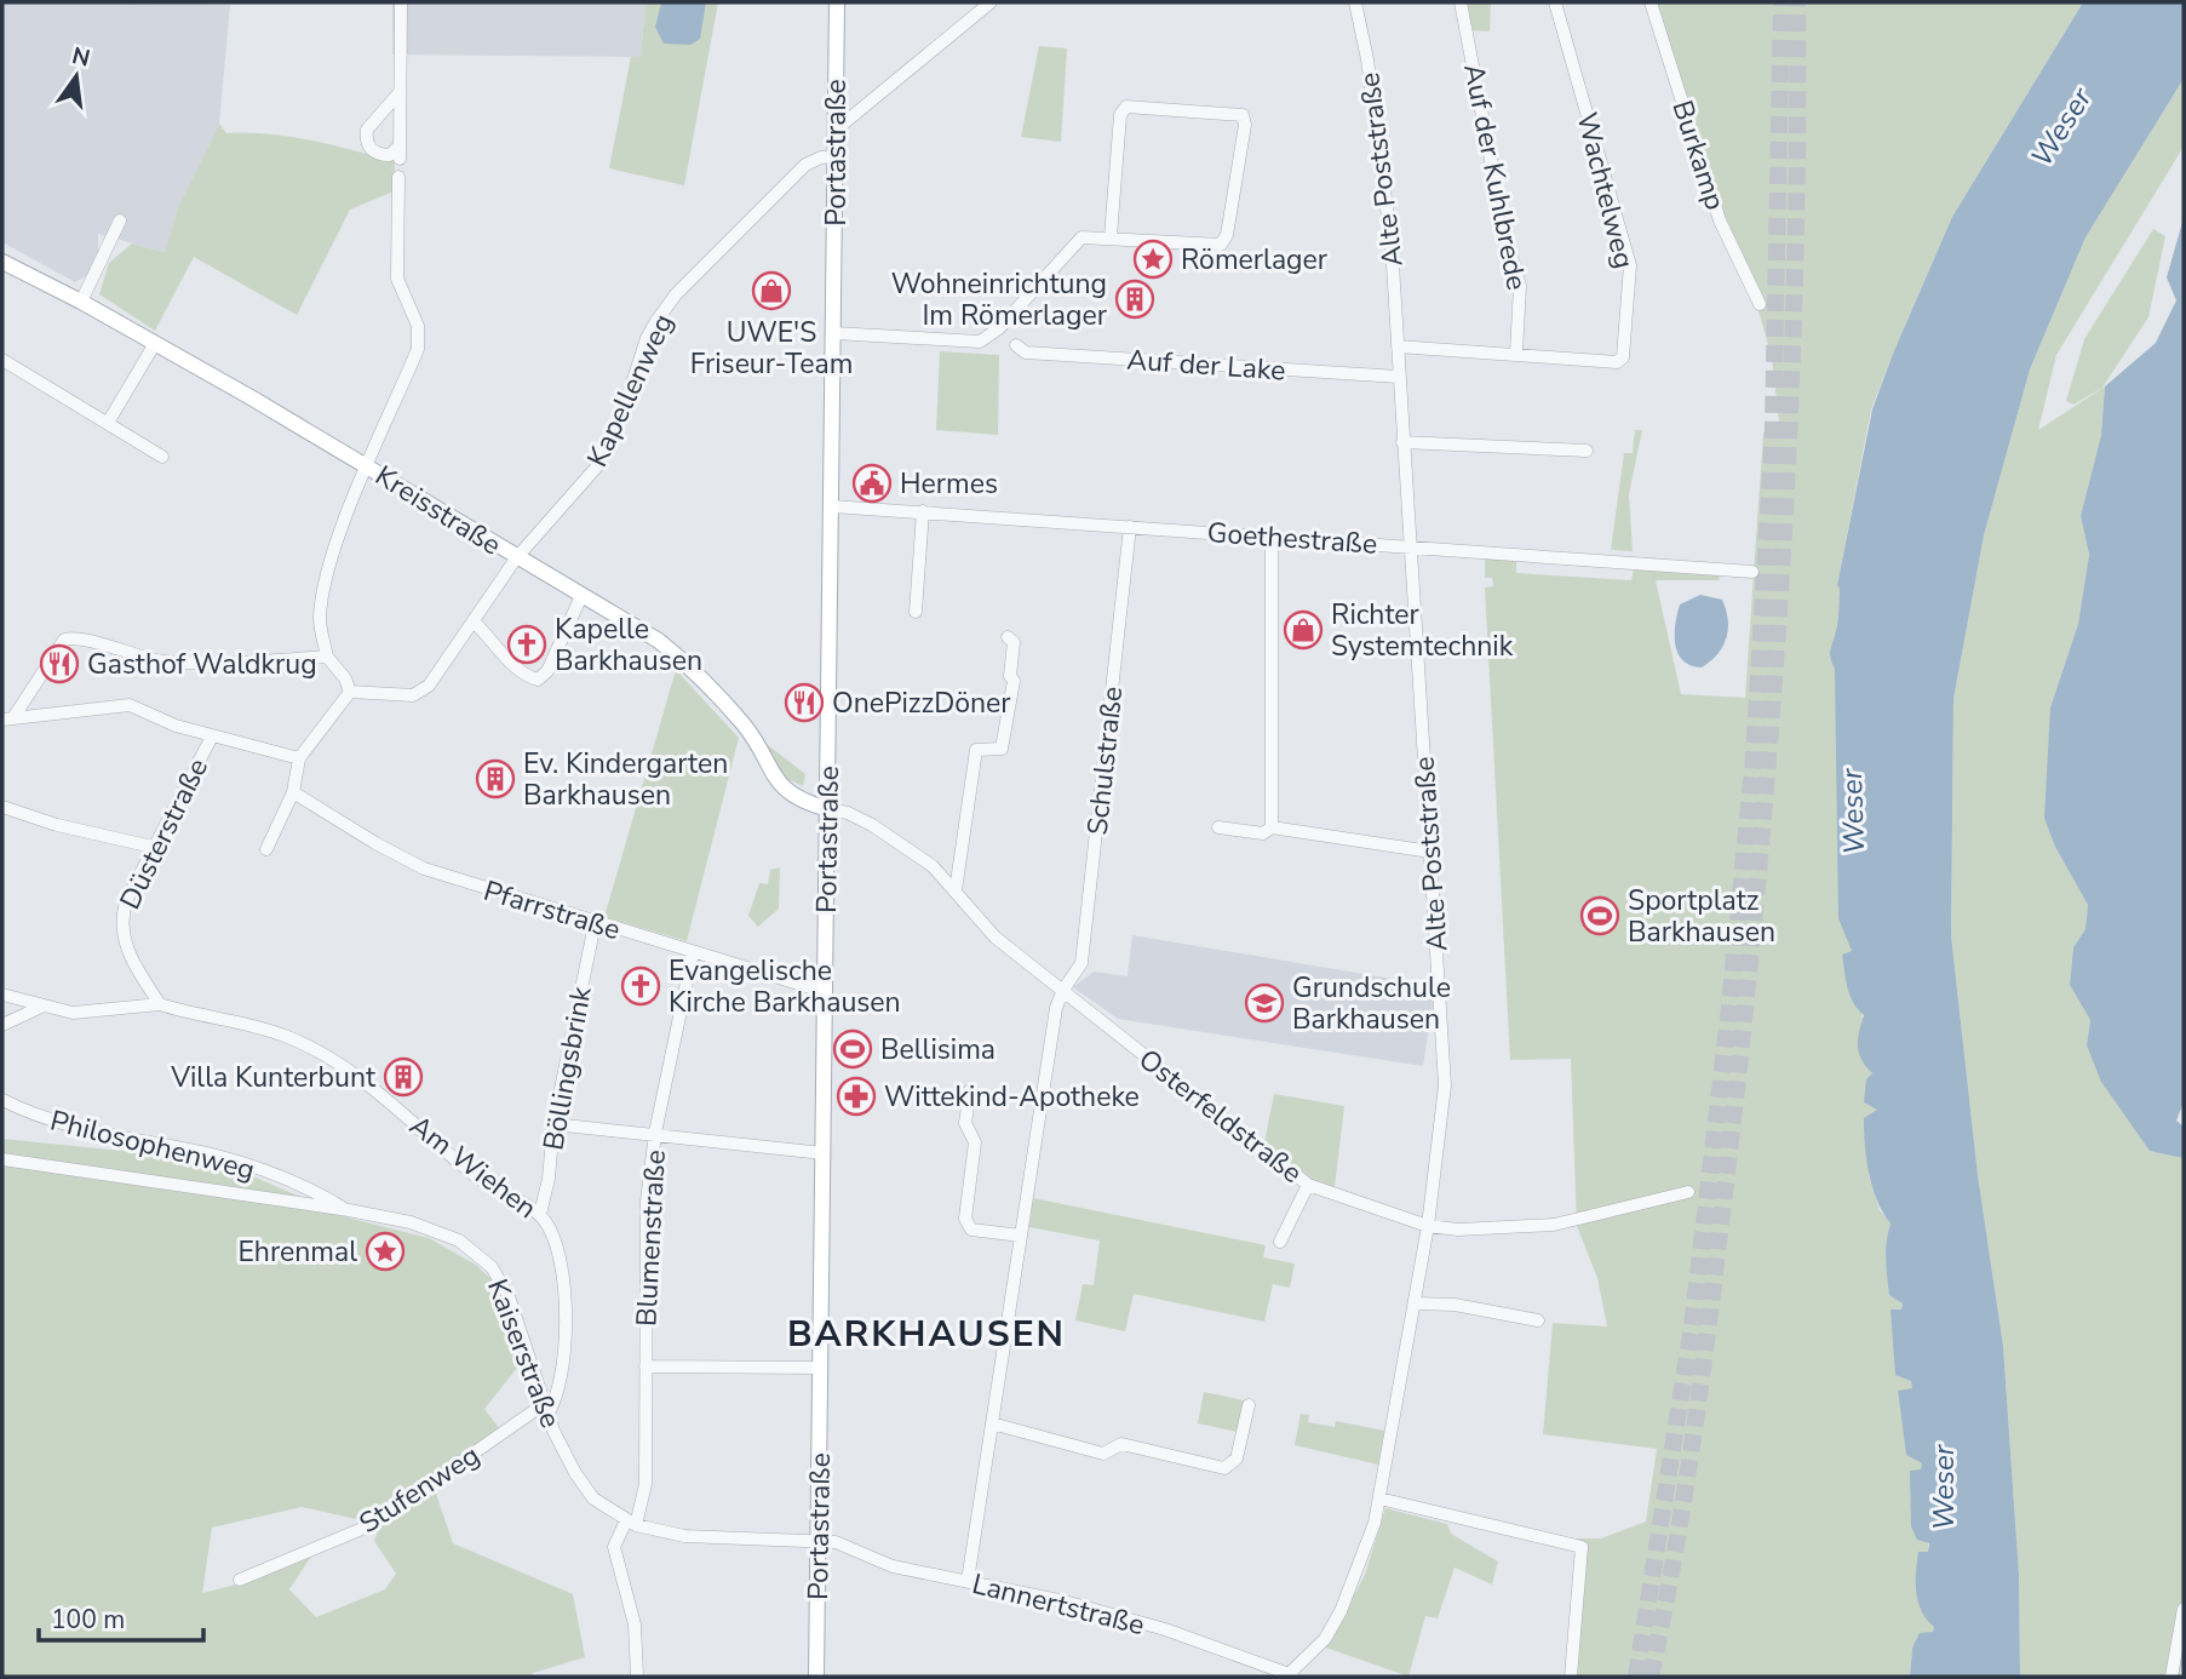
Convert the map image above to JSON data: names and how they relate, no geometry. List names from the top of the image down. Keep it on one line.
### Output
{"streets":{"main road":["Portastraße","Kreisstraße"],"street":["Burkamp","Alte Poststraße","Auf der Kuhlbrede","Wachtelweg","Auf der Lake","Kapellenweg","Goethestraße","Schulstraße","Düsterstraße","Pfarrstraße","Böllingsbrink","Osterfeldstraße","Philosophenweg","Am Wiehen","Blumenstraße","Kaiserstraße","Stufenweg","Lannertstraße"]},"crossings":[["Portastraße","Kapellenweg"],["Portastraße","Kreisstraße"],["Portastraße","Goethestraße"],["Portastraße","Pfarrstraße"],["Portastraße","Osterfeldstraße"],["Portastraße","Kaiserstraße"],["Portastraße","Lannertstraße"],["Alte Poststraße","Wachtelweg"],["Alte Poststraße","Auf der Lake"],["Alte Poststraße","Goethestraße"],["Alte Poststraße","Osterfeldstraße"],["Alte Poststraße","Lannertstraße"],["Auf der Kuhlbrede","Wachtelweg"],["Kapellenweg","Kreisstraße"],["Kreisstraße","Osterfeldstraße"],["Goethestraße","Schulstraße"],["Schulstraße","Osterfeldstraße"],["Schulstraße","Lannertstraße"],["Düsterstraße","Am Wiehen"],["Pfarrstraße","Böllingsbrink"],["Pfarrstraße","Blumenstraße"],["Böllingsbrink","Am Wiehen"],["Philosophenweg","Kaiserstraße"],["Am Wiehen","Kaiserstraße"],["Am Wiehen","Stufenweg"],["Blumenstraße","Kaiserstraße"],["Kaiserstraße","Stufenweg"],["Kaiserstraße","Lannertstraße"]],"districts":["BARKHAUSEN"],"water":["Weser"],"places":{"place":["Römerlager","Ehrenmal"],"shop":["UWE'S Friseur-Team","Richter Systemtechnik"],"building":["Wohneinrichtung Im Römerlager","Ev. Kindergarten Barkhausen","Villa Kunterbunt"],"public building":["Hermes"],"church":["Kapelle Barkhausen","Evangelische Kirche Barkhausen"],"restaurant":["Gasthof Waldkrug","OnePizzDöner"],"sports":["Sportplatz Barkhausen","Bellisima"],"school or university":["Grundschule Barkhausen"],"pharmacy":["Wittekind-Apotheke"]},"scale_bar":"100 m","north":"top"}
